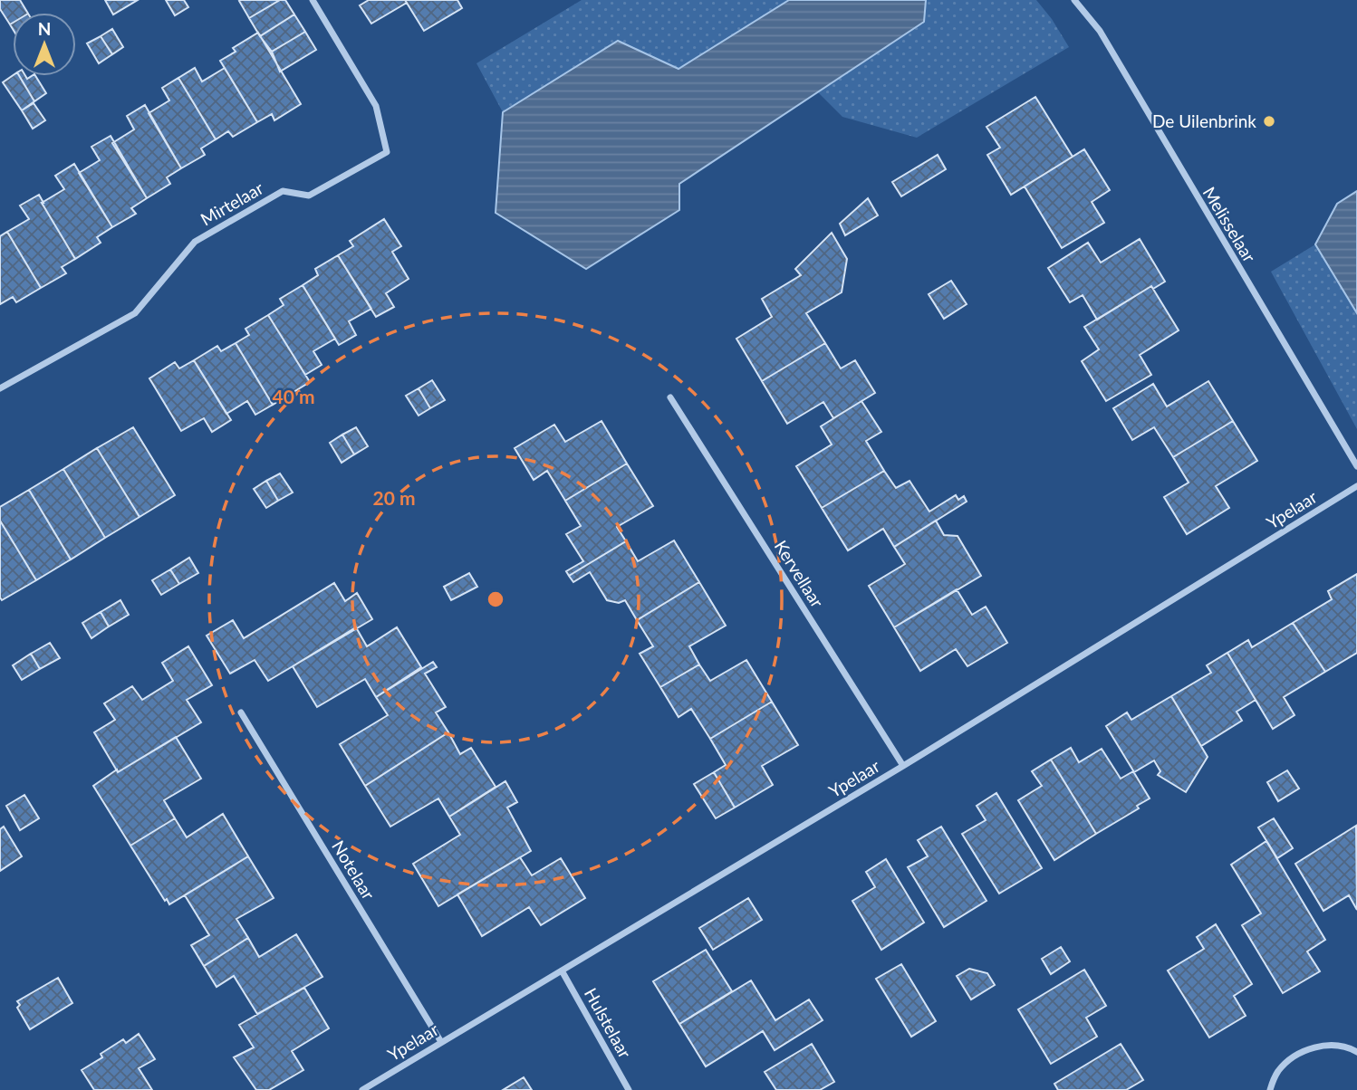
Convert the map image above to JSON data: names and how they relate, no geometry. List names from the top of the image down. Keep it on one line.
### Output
{"streets":{"street":["Mirtelaar","Melisselaar","Ypelaar","Kervellaar","Notelaar","Hulstelaar"]},"crossings":[["Ypelaar","Kervellaar"],["Ypelaar","Notelaar"],["Ypelaar","Hulstelaar"]],"places":["De Uilenbrink"],"north":"top","rings":["40 m","20 m"]}
